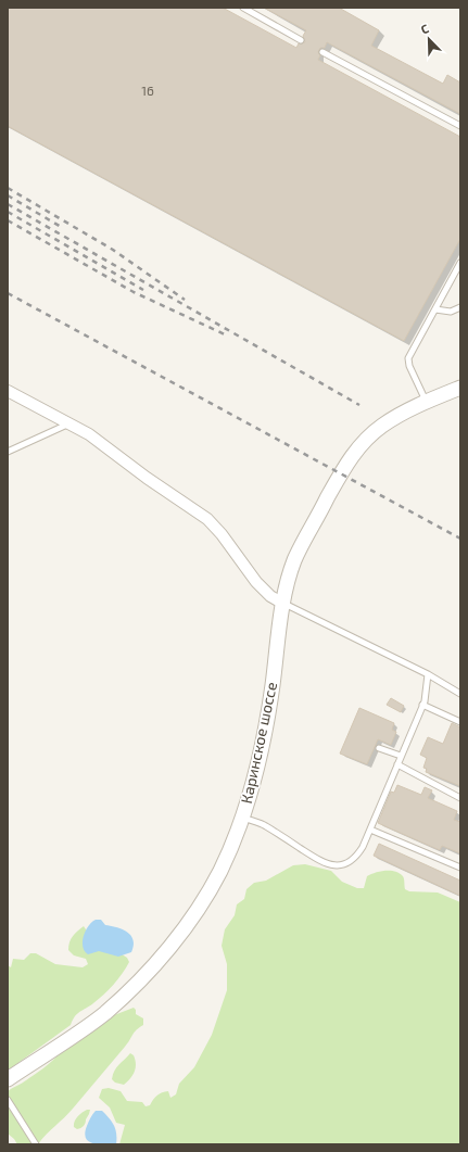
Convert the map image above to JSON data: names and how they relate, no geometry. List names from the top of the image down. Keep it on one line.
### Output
{"streets":{"street":["Каринское шоссе"]},"house_numbers":["16"],"north":"top left"}
